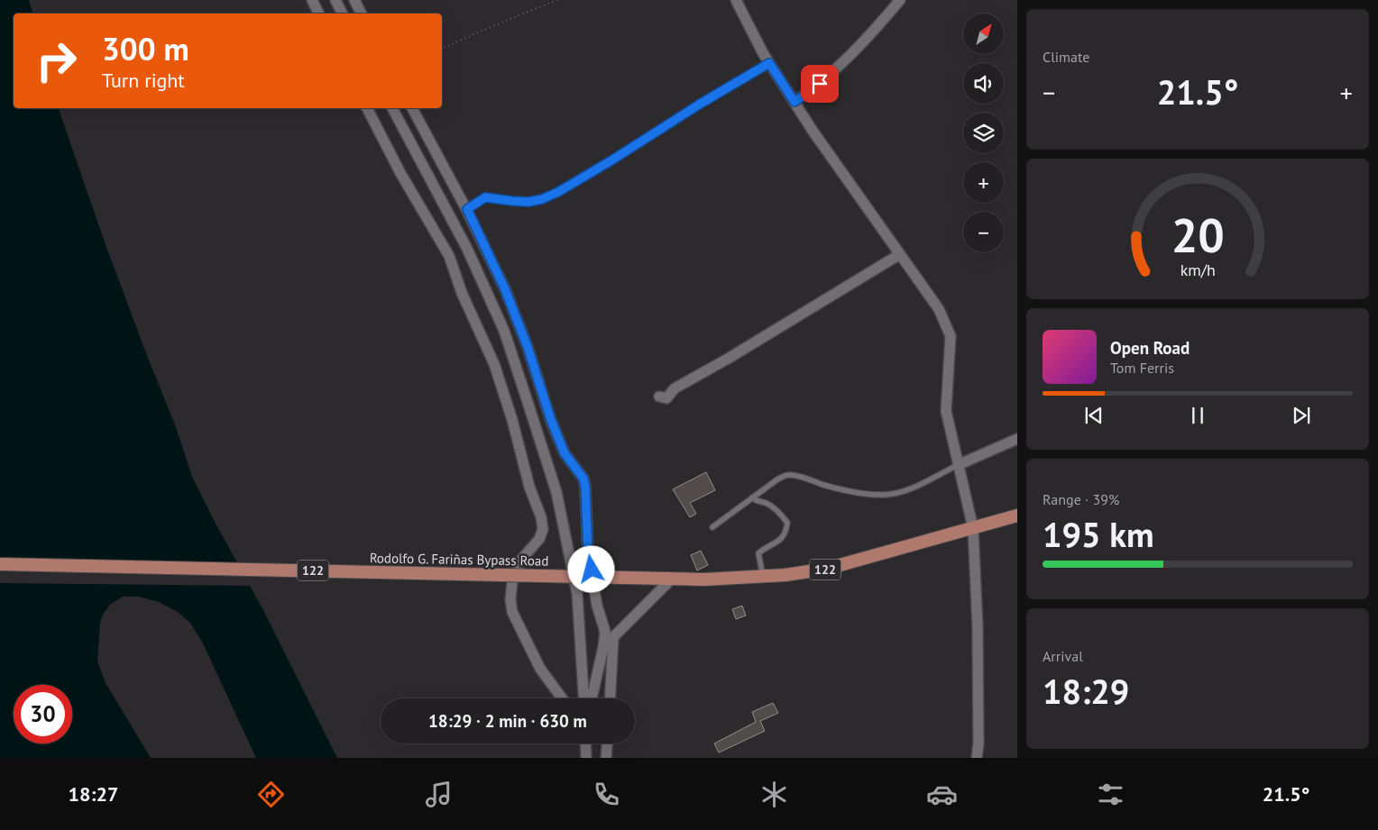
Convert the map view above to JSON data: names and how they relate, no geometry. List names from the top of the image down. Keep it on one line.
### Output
{"streets":{"main road":["Rodolfo G. Fariñas Bypass Road","122"]},"north":"top right","page":{"tile":["Climate",["Range · 39%","195 km"],["Arrival","18:29"]],"map_buttons":["+","−"],"turn":["300 m","Turn right"],"heat":["−","21.5°","+"],"song":["Open Road","Tom Ferris"],"limit":"30","trip":"18:29 · 2 min · 630 m","tabs":["18:27","21.5°"],"gauge":["20","km/h"]}}
